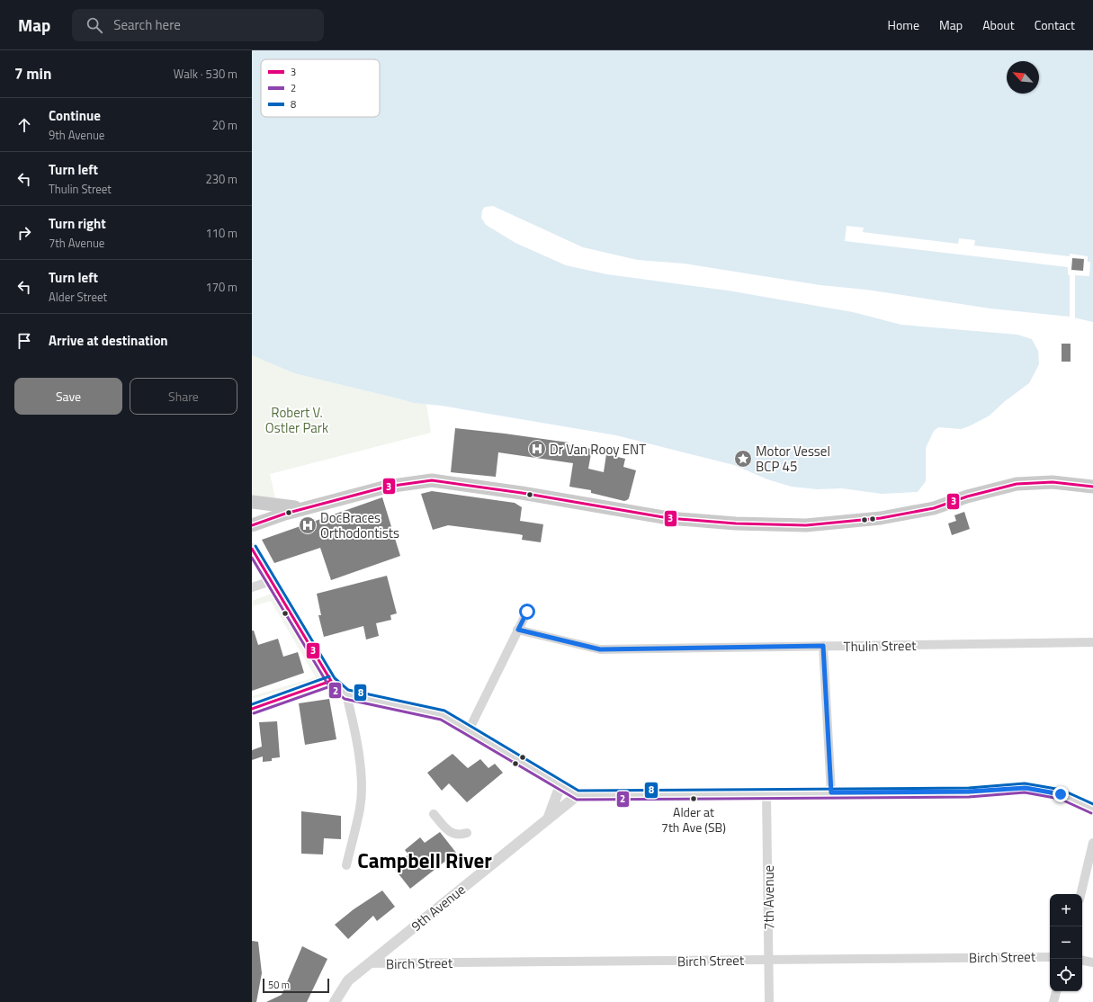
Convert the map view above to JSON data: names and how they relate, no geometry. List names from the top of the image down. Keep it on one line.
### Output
{"streets":{"street":["Thulin Street","7th Avenue","9th Avenue","Birch Street"]},"crossings":[["7th Avenue","Birch Street"],["9th Avenue","Birch Street"]],"districts":["Campbell River"],"parks":["Robert V. Ostler Park"],"places":{"hospital":["Dr Van Rooy ENT","DocBraces Orthodontists"],"place":["Motor Vessel BCP 45"],"other":["Alder at 7th Ave (SB)"]},"lines":["transit line 3","transit line 8","transit line 2"],"legend":["3","2","8"],"scale_bar":"50 m","north":"top left","page":{"header":"Map","search":"Search here","nav":["Home","Map","About","Contact"],"heading":["7 min","Walk · 530 m"],"list":[["Continue","9th Avenue","20 m"],["Turn left","Thulin Street","230 m"],["Turn right","7th Avenue","110 m"],["Turn left","Alder Street","170 m"],"Arrive at destination"],"buttons":["Save","Share"],"map_buttons":["+","−"],"scale":"50 m"}}
